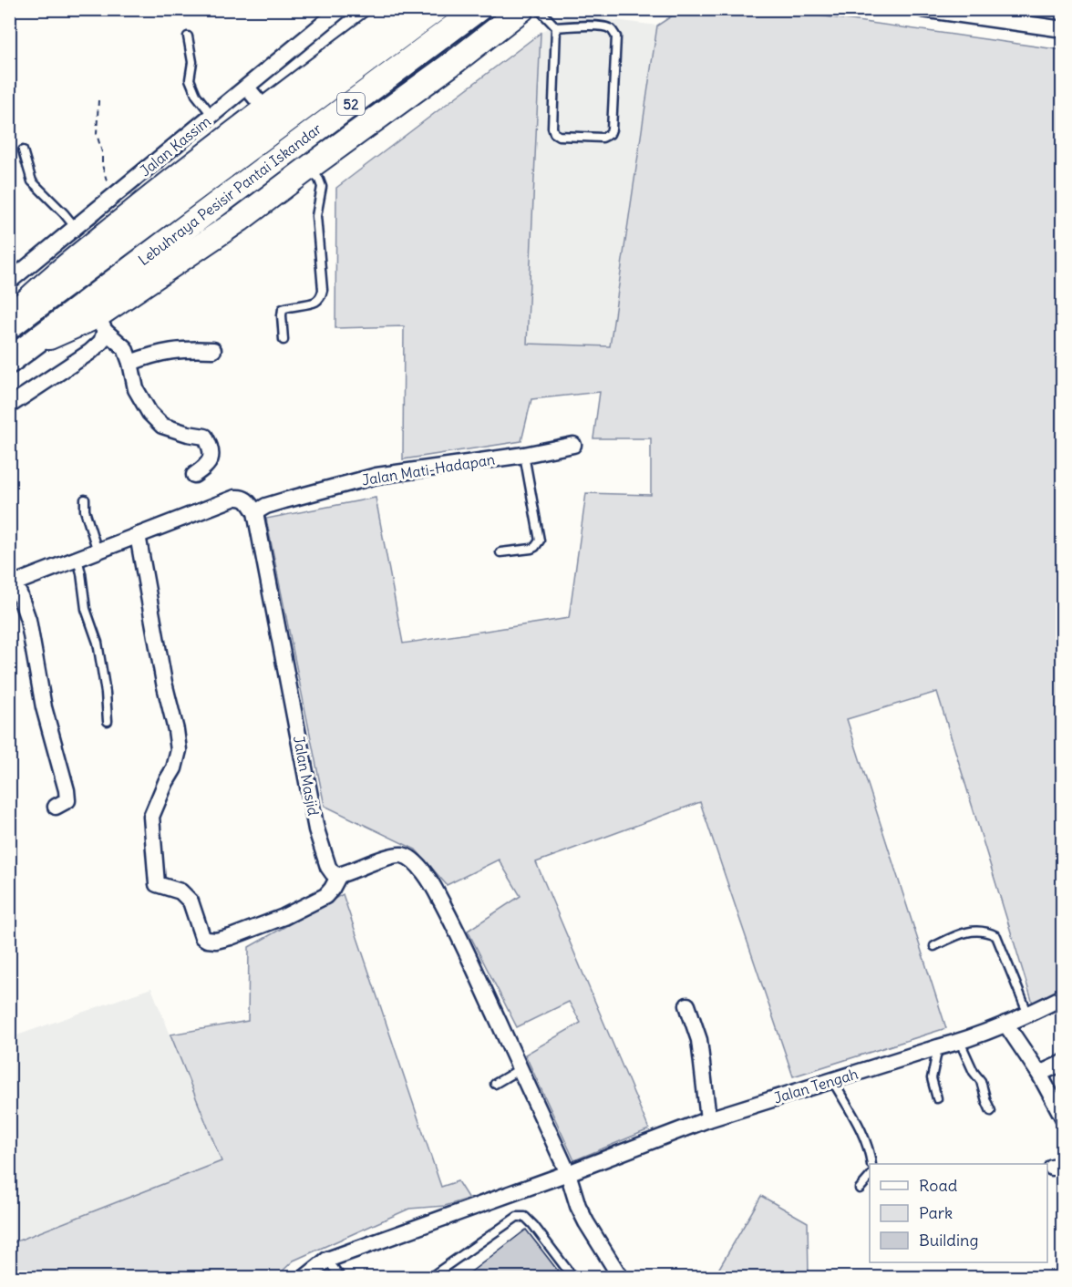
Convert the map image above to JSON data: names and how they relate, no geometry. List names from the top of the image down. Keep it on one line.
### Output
{"streets":{"highway":["52","Lebuhraya Pesisir Pantai Iskandar"],"street":["Jalan Kassim","Jalan Mati-Hadapan","Jalan Masjid","Jalan Tengah"]},"crossings":[["Jalan Mati-Hadapan","Jalan Masjid"]],"legend":["Road","Park","Building"]}
